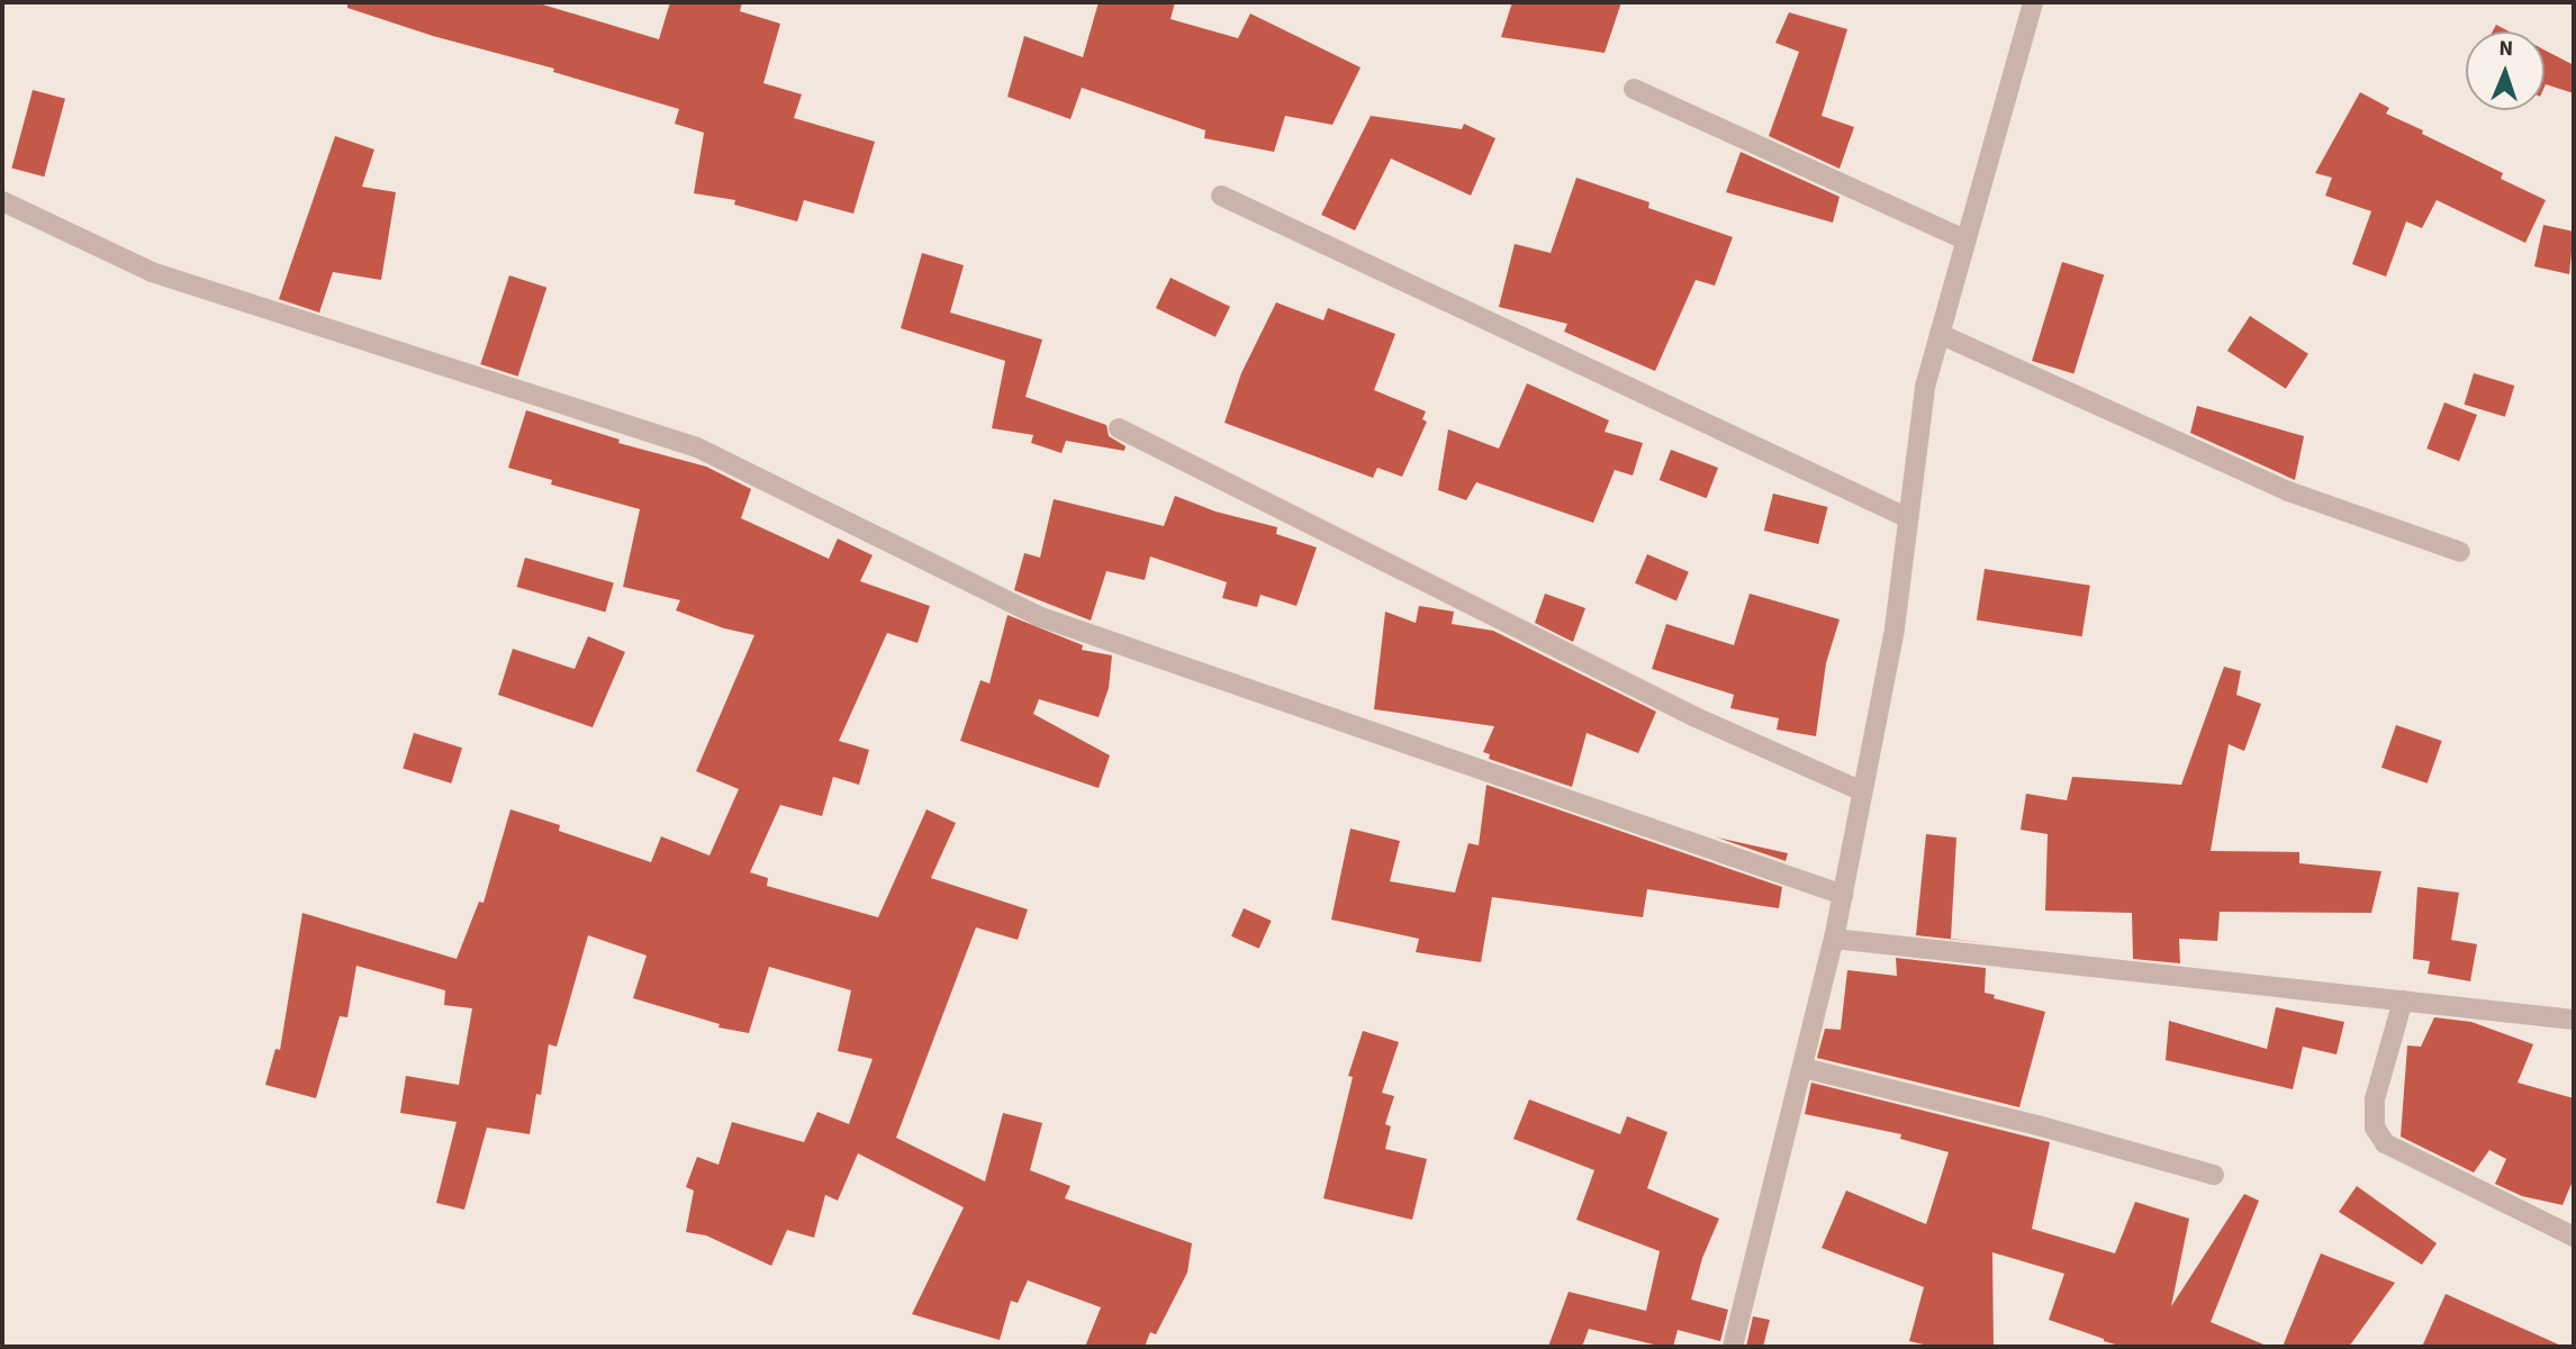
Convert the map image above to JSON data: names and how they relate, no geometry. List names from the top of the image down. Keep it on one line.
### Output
{"north":"top"}
